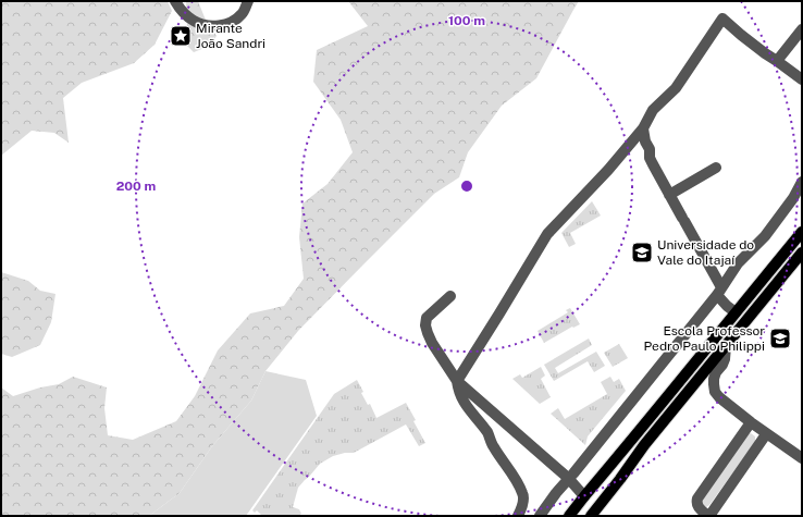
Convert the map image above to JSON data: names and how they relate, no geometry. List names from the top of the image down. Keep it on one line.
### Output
{"places":{"place":["Mirante João Sandri"],"school or university":["Universidade do Vale do Itajaí","Escola Professor Pedro Paulo Philippi"]},"rings":["100 m","200 m"]}
